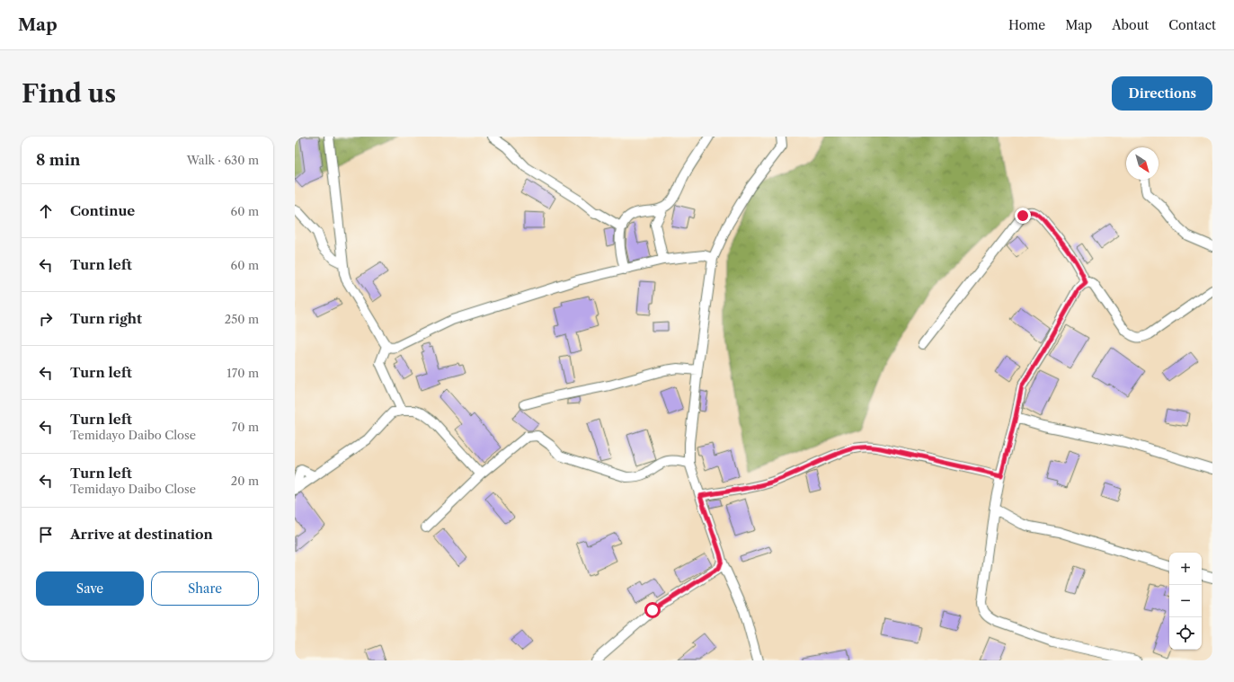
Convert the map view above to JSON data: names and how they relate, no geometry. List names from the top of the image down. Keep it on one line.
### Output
{"north":"bottom right","page":{"header":"Map","nav":["Home","Map","About","Contact"],"buttons":["Directions",["Save","Share"]],"title":"Find us","heading":["8 min","Walk · 630 m"],"list":[["Continue","60 m"],["Turn left","60 m"],["Turn right","250 m"],["Turn left","170 m"],["Turn left","Temidayo Daibo Close","70 m"],["Turn left","Temidayo Daibo Close","20 m"],"Arrive at destination"],"map_buttons":["+","−"]}}
